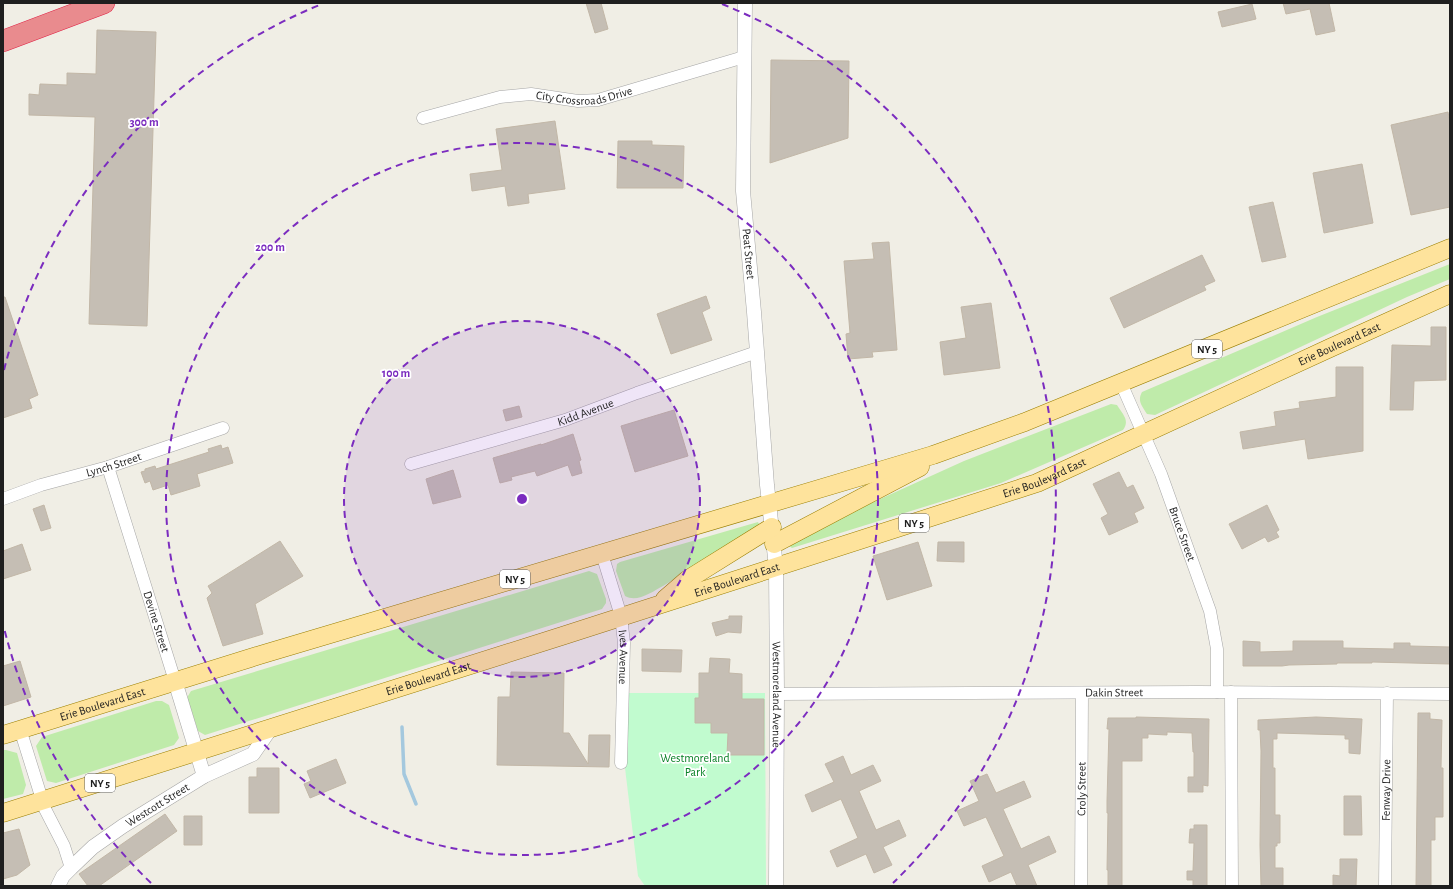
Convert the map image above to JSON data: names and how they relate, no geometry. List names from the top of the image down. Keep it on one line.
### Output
{"streets":{"main road":["Erie Boulevard East","NY 5"],"street":["City Crossroads Drive","Peat Street","Kidd Avenue","Lynch Street","Bruce Street","Devine Street","Ives Avenue","Dakin Street","Westmoreland Avenue","Croly Street","Fenway Drive","Westcott Street"]},"crossings":[["City Crossroads Drive","Peat Street"],["Peat Street","Erie Boulevard East"],["Peat Street","Kidd Avenue"],["Peat Street","Westmoreland Avenue"],["Erie Boulevard East","Bruce Street"],["Erie Boulevard East","Devine Street"],["Erie Boulevard East","Ives Avenue"],["Erie Boulevard East","Westmoreland Avenue"],["Erie Boulevard East","Westcott Street"],["Lynch Street","Devine Street"],["Bruce Street","Dakin Street"],["Devine Street","Westcott Street"],["Dakin Street","Westmoreland Avenue"],["Dakin Street","Croly Street"],["Dakin Street","Fenway Drive"]],"parks":["Westmoreland Park"],"rings":["300 m","200 m","100 m"]}
